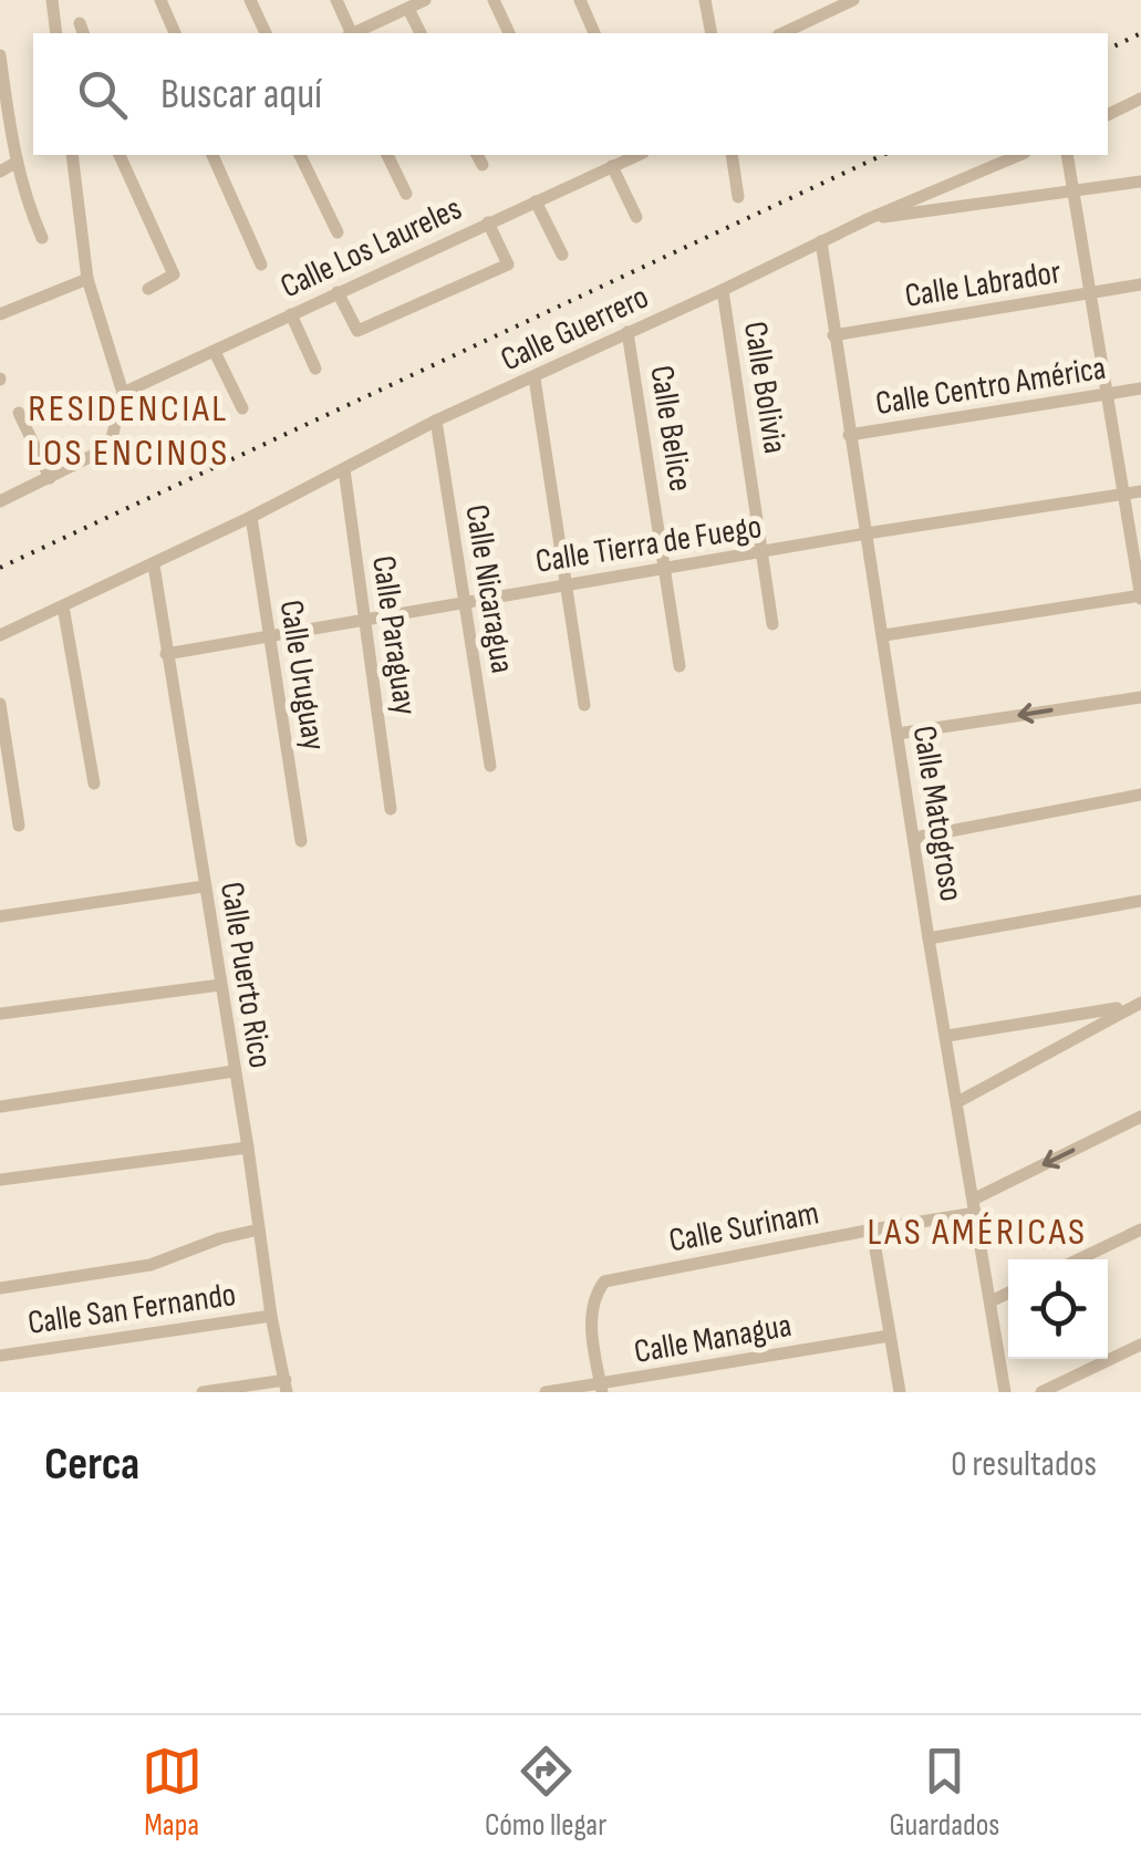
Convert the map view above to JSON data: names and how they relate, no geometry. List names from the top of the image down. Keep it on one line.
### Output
{"streets":{"street":["Calle Los Laureles","Calle Labrador","Calle Guerrero","Calle Centro América","Calle Bolivia","Calle Belice","Calle Tierra de Fuego","Calle Nicaragua","Calle Paraguay","Calle Uruguay","Calle Matogroso","Calle Puerto Rico","Calle Surinam","Calle San Fernando","Calle Managua"]},"crossings":[["Calle Labrador","Calle Matogroso"],["Calle Guerrero","Calle Bolivia"],["Calle Guerrero","Calle Belice"],["Calle Guerrero","Calle Nicaragua"],["Calle Guerrero","Calle Paraguay"],["Calle Guerrero","Calle Uruguay"],["Calle Guerrero","Calle Matogroso"],["Calle Guerrero","Calle Puerto Rico"],["Calle Centro América","Calle Matogroso"],["Calle Bolivia","Calle Tierra de Fuego"],["Calle Belice","Calle Tierra de Fuego"],["Calle Tierra de Fuego","Calle Nicaragua"],["Calle Tierra de Fuego","Calle Paraguay"],["Calle Tierra de Fuego","Calle Uruguay"],["Calle Tierra de Fuego","Calle Matogroso"],["Calle Tierra de Fuego","Calle Puerto Rico"],["Calle Matogroso","Calle Surinam"],["Calle Puerto Rico","Calle San Fernando"],["Calle Surinam","Calle Managua"]],"districts":["RESIDENCIAL LOS ENCINOS","LAS AMÉRICAS"],"page":{"search":"Buscar aquí","heading":["Cerca","0 resultados"],"nav":["Mapa","Cómo llegar","Guardados"]}}
